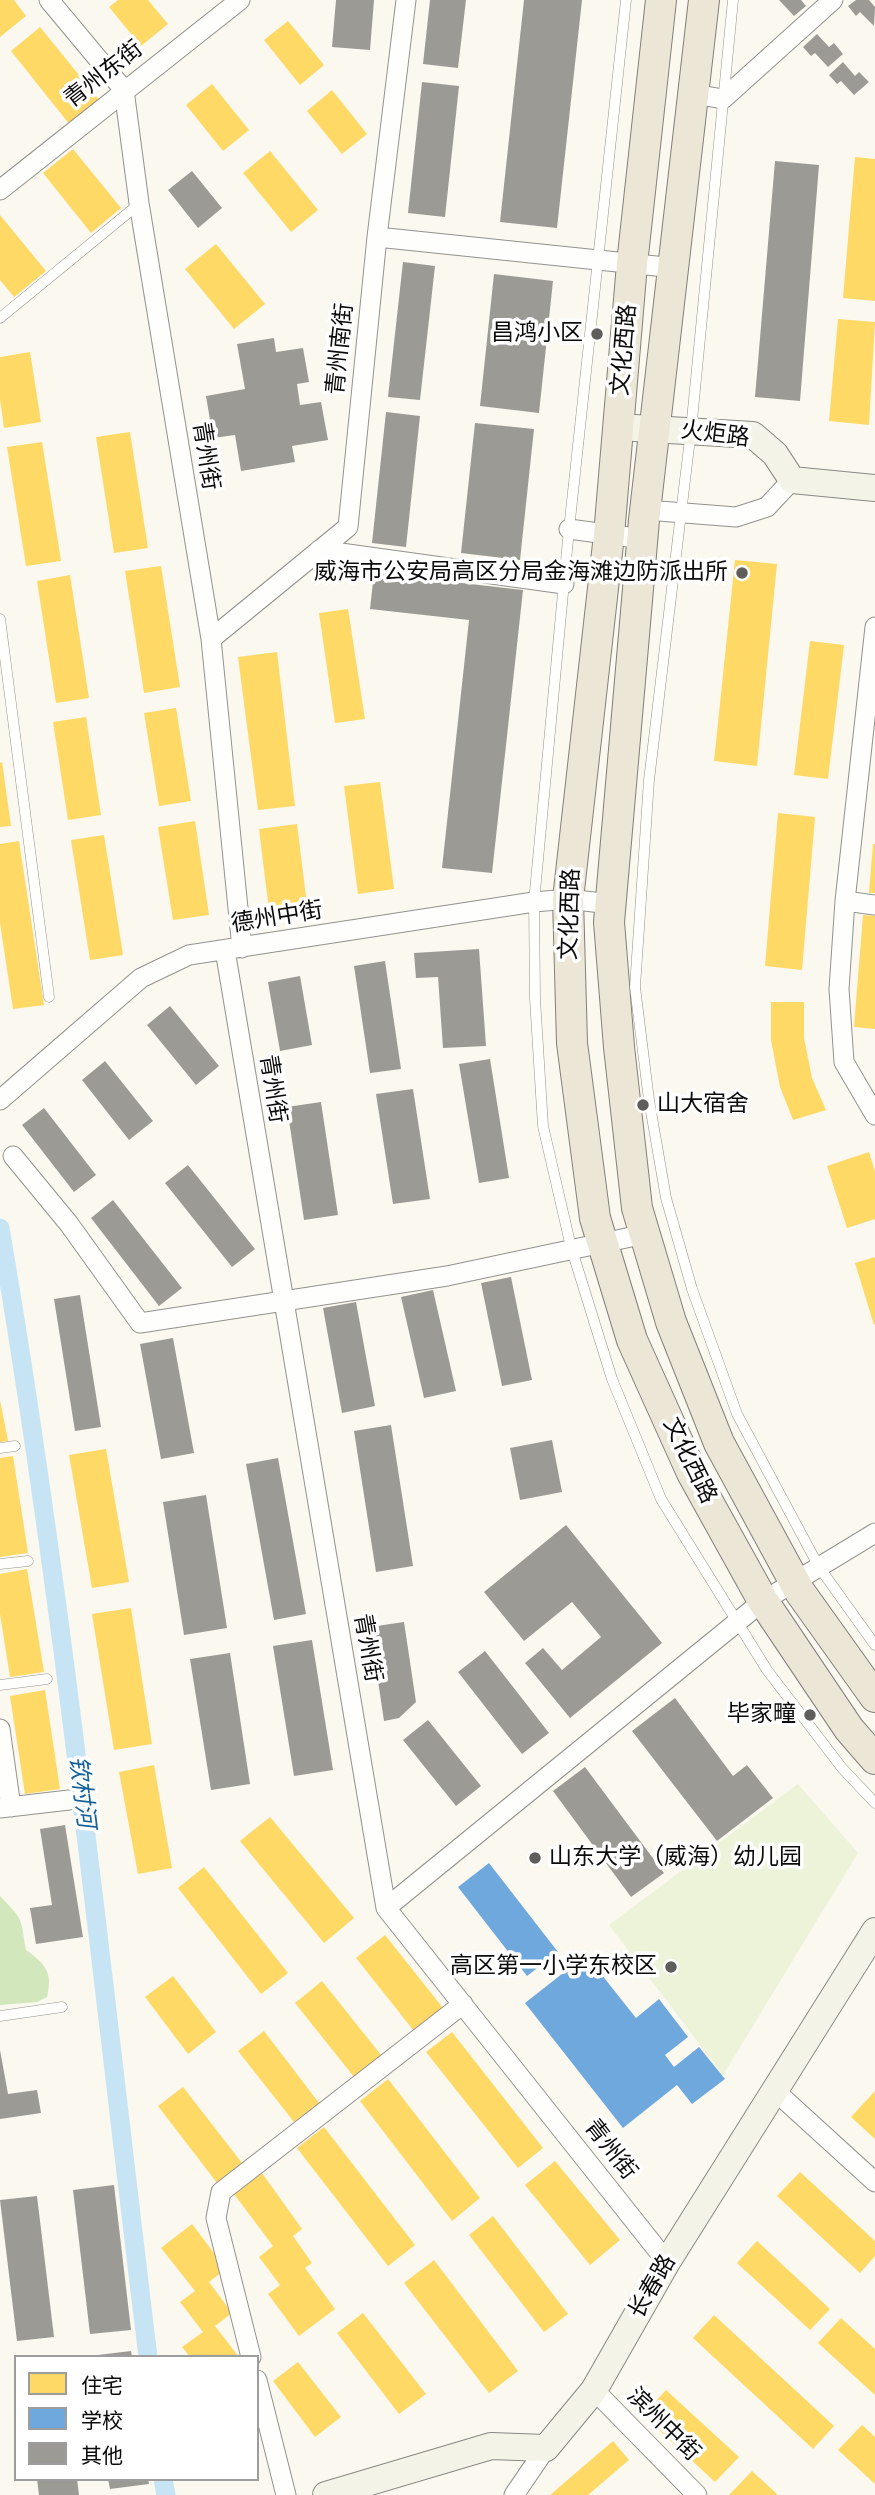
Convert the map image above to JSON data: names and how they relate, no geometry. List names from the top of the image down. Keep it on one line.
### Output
{"streets":{"main road":["文化西路"],"street":["青州东街","青州南街","火炬路","青州街","德州中街","长春路","滨州中街"]},"crossings":[["青州东街","青州街"],["青州南街","青州街"],["文化西路","火炬路"],["文化西路","德州中街"],["青州街","德州中街"],["青州街","长春路"],["长春路","滨州中街"]],"water":["钦村河"],"places":["昌鸿小区","威海市公安局高区分局金海滩边防派出所","山大宿舍","毕家疃","山东大学（威海）幼儿园","高区第一小学东校区"],"legend":["住宅","学校","其他"]}
